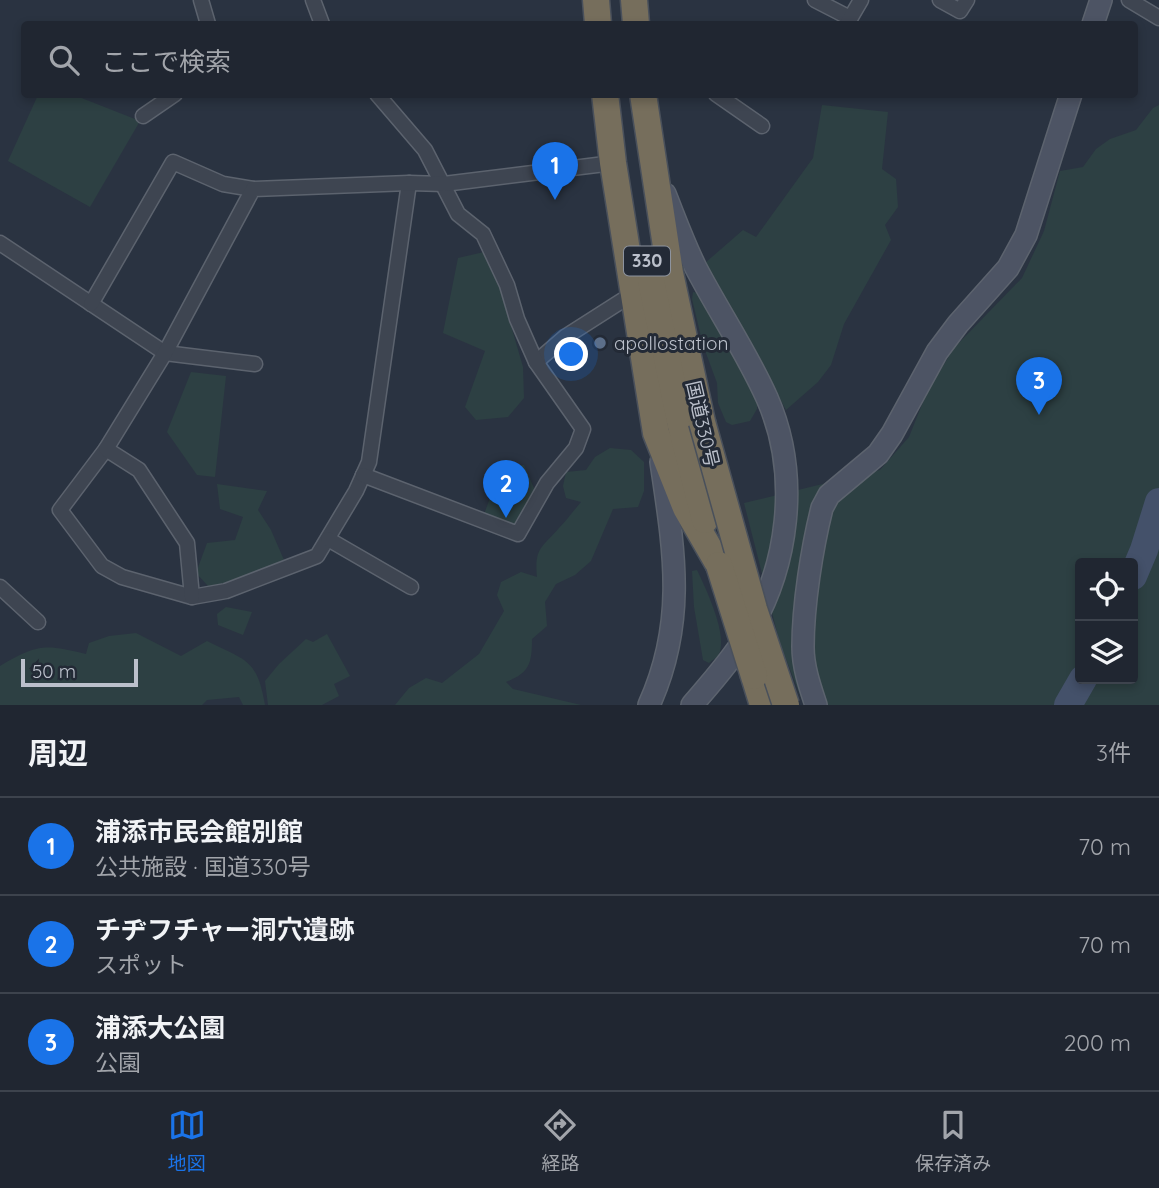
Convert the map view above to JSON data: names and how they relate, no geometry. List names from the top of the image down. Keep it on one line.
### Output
{"streets":{"highway":["330","国道330号"]},"crossings":[["330","国道330号"]],"places":["apollostation"],"scale_bar":"50 m","page":{"search":"ここで検索","pins":["1","3","2"],"scale":"50 m","heading":["周辺","3件"],"list":[{"mark":"1","name":"浦添市民会館別館","note":"公共施設 · 国道330号","value":"70 m"},{"mark":"2","name":"チヂフチャー洞穴遺跡","note":"スポット","value":"70 m"},{"mark":"3","name":"浦添大公園","note":"公園","value":"200 m"}],"nav":["地図","経路","保存済み"]}}
